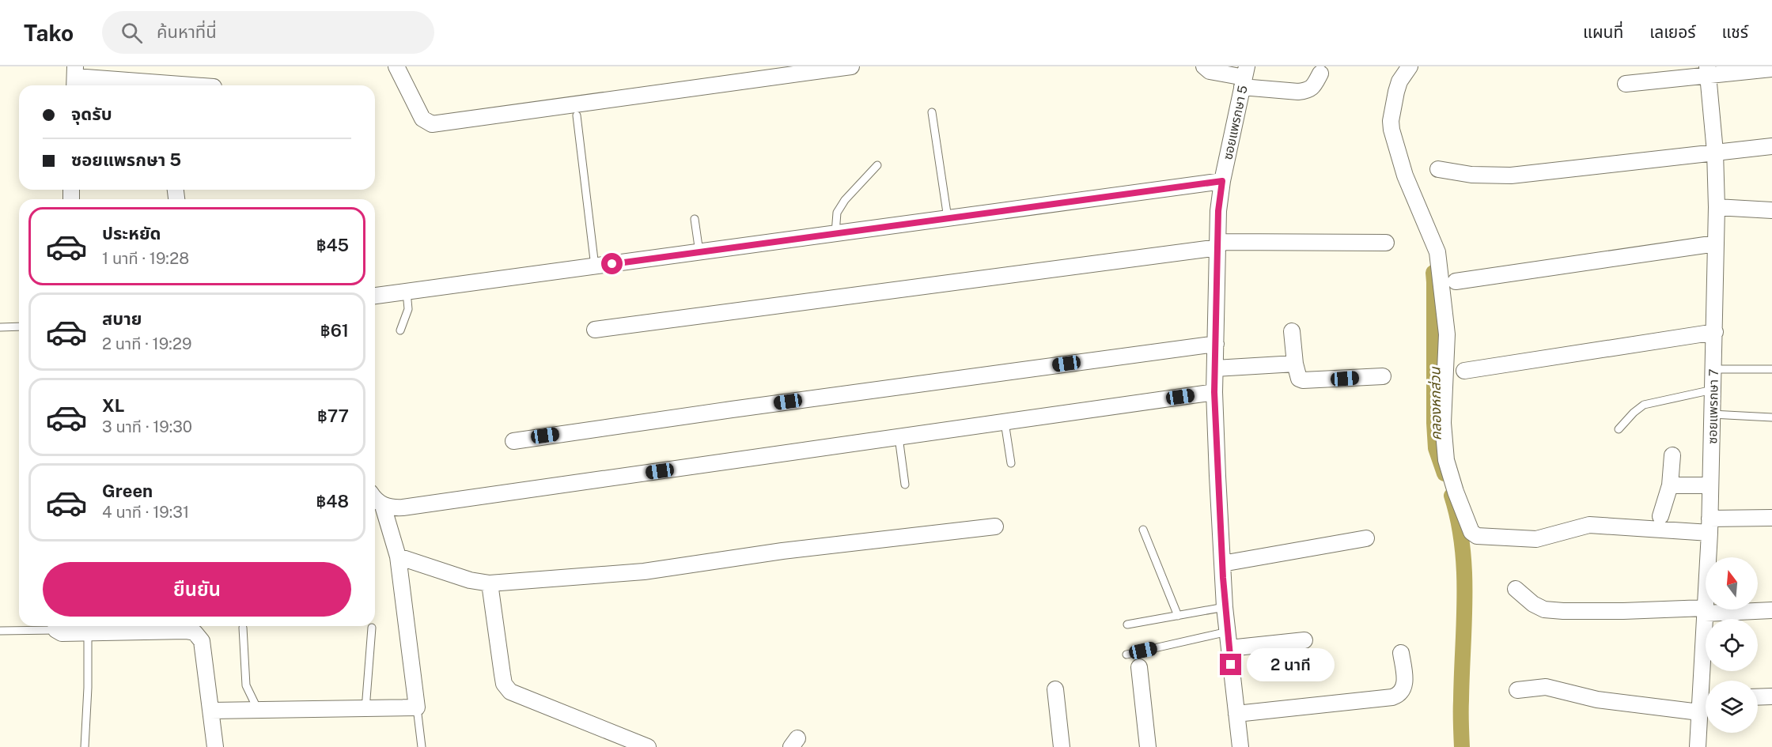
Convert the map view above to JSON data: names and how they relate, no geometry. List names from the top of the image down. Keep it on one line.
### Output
{"streets":{"street":["ซอยแพรกษา 5","ซอยแพรกษา 7"]},"water":["คลองหกส่วน"],"north":"top","page":{"header":"Tako","search":"ค้นหาที่นี่","nav":["แผนที่","เลเยอร์","แชร์"],"banner":["จุดรับ","ซอยแพรกษา 5"],"list":[{"name":"ประหยัด","note":"1 นาที · 19:28","value":"฿45"},{"name":"สบาย","note":"2 นาที · 19:29","value":"฿61"},{"name":"XL","note":"3 นาที · 19:30","value":"฿77"},{"name":"Green","note":"4 นาที · 19:31","value":"฿48"}],"buttons":"ยืนยัน","bubble":"2 นาที"}}
